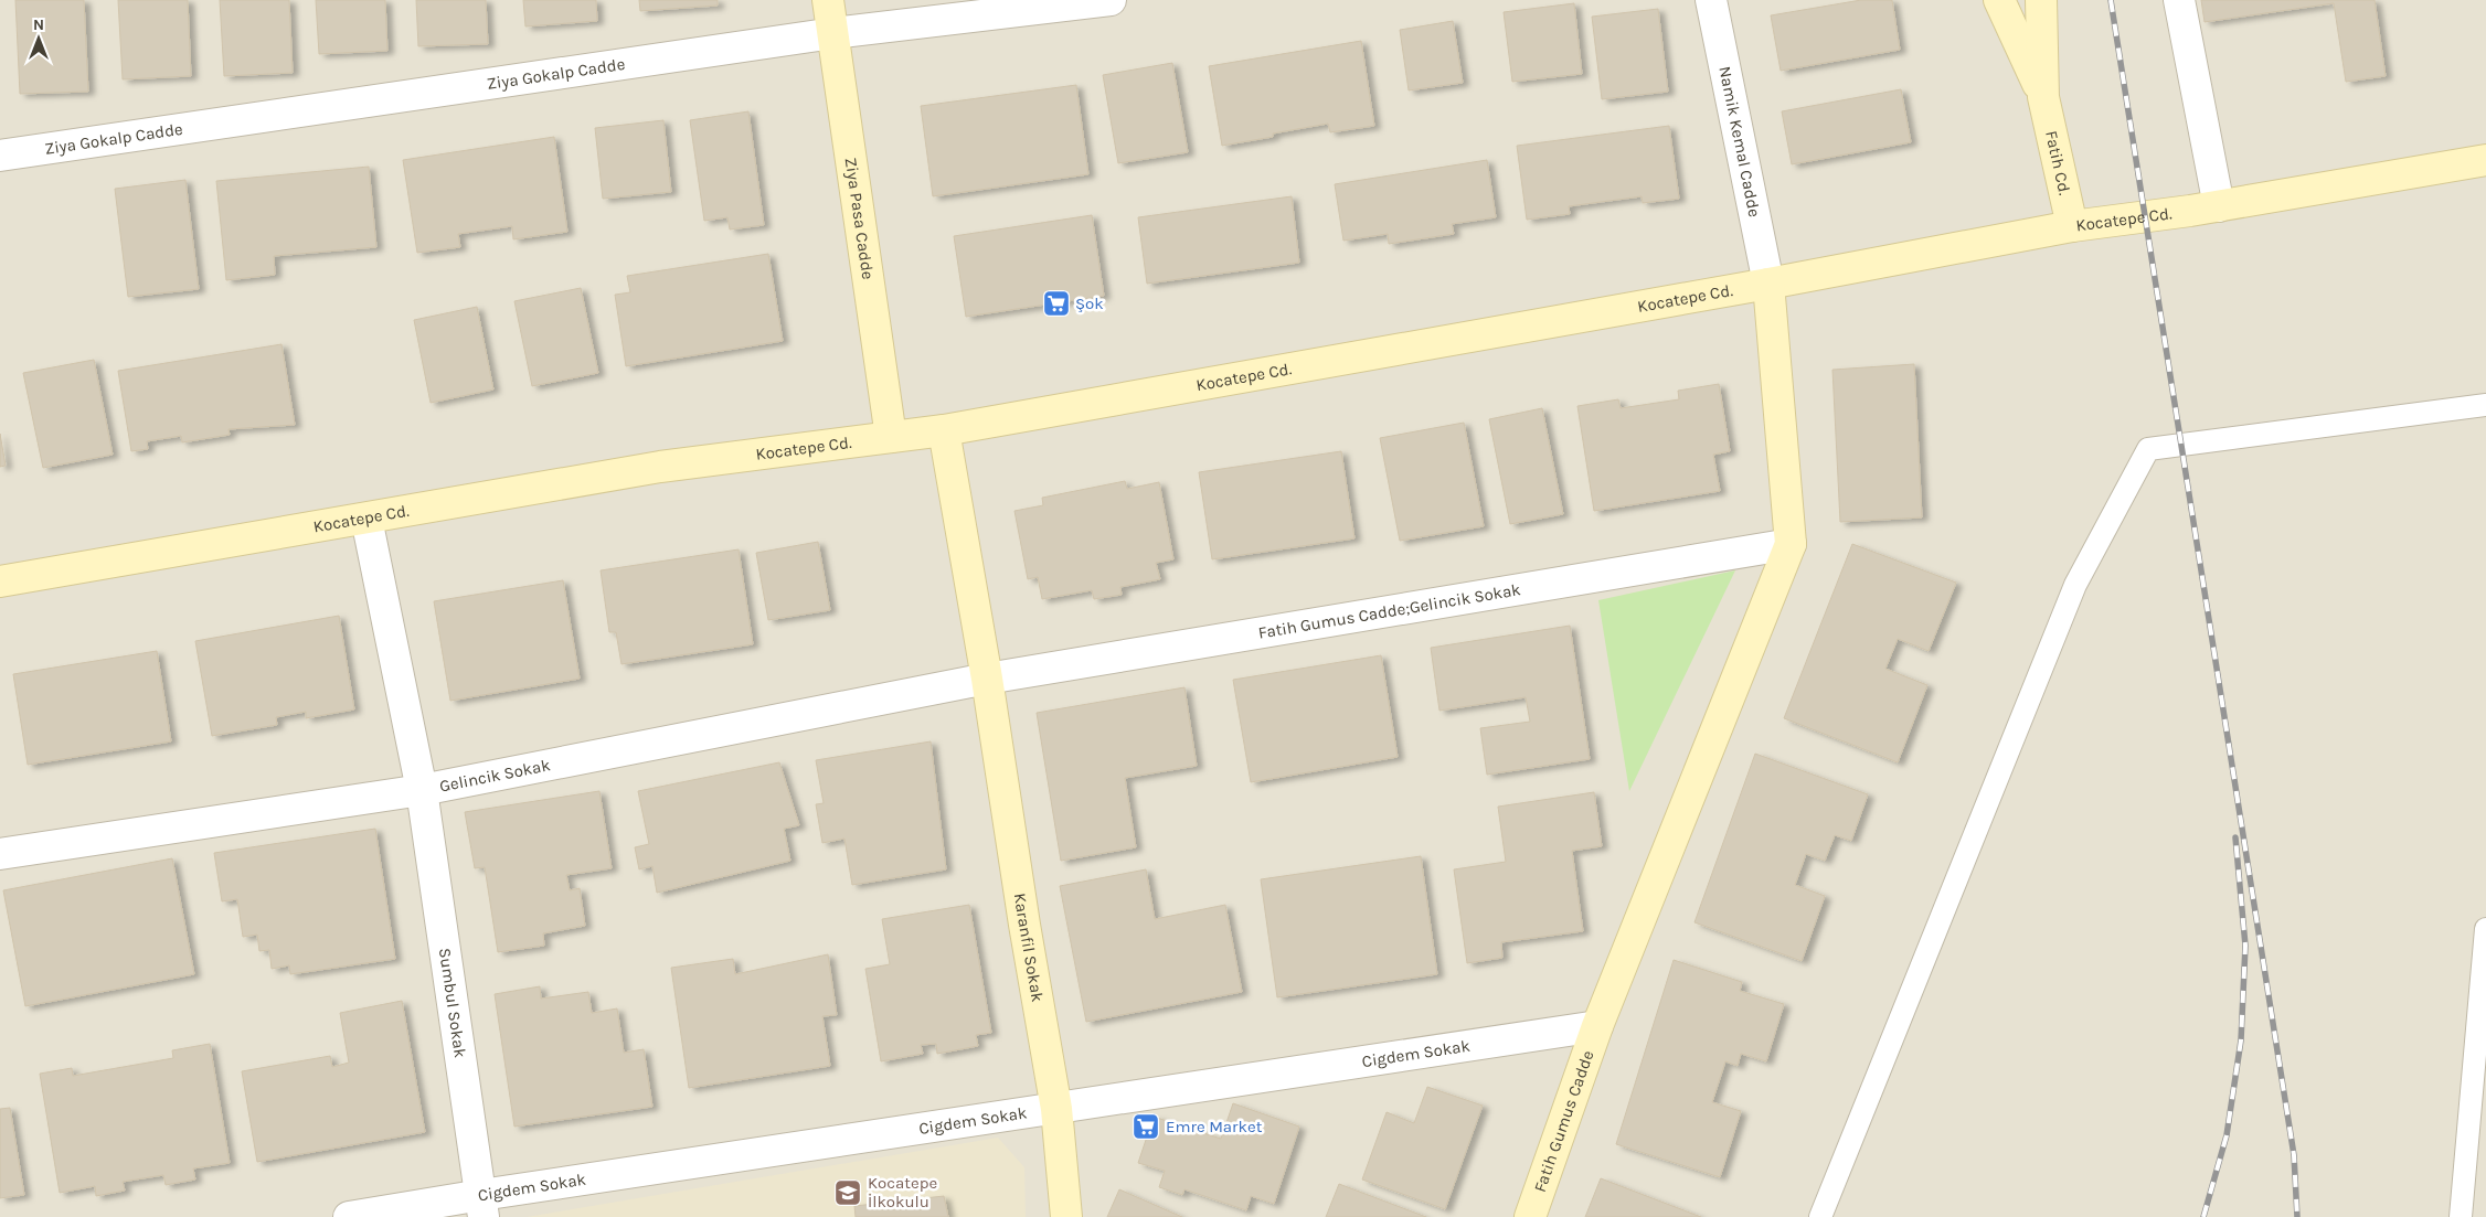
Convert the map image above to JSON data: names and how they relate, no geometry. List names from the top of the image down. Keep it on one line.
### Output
{"streets":{"street":["Ziya Gokalp Cadde","Namik Kemal Cadde","Fatih Cd.","Ziya Pasa Cadde","Kocatepe Cd.","Fatih Gumus Cadde;Gelincik Sokak","Gelincik Sokak","Karanfil Sokak","Sumbul Sokak","Cigdem Sokak","Fatih Gumus Cadde"]},"crossings":[["Ziya Gokalp Cadde","Ziya Pasa Cadde"],["Namik Kemal Cadde","Kocatepe Cd."],["Fatih Cd.","Kocatepe Cd."],["Ziya Pasa Cadde","Kocatepe Cd."],["Kocatepe Cd.","Karanfil Sokak"],["Kocatepe Cd.","Sumbul Sokak"],["Fatih Gumus Cadde;Gelincik Sokak","Gelincik Sokak"],["Fatih Gumus Cadde;Gelincik Sokak","Karanfil Sokak"],["Gelincik Sokak","Karanfil Sokak"],["Gelincik Sokak","Sumbul Sokak"],["Karanfil Sokak","Cigdem Sokak"],["Sumbul Sokak","Cigdem Sokak"],["Cigdem Sokak","Fatih Gumus Cadde"]],"places":{"supermarket":["Şok","Emre Market"],"school or university":["Kocatepe İlkokulu"]},"north":"top"}
